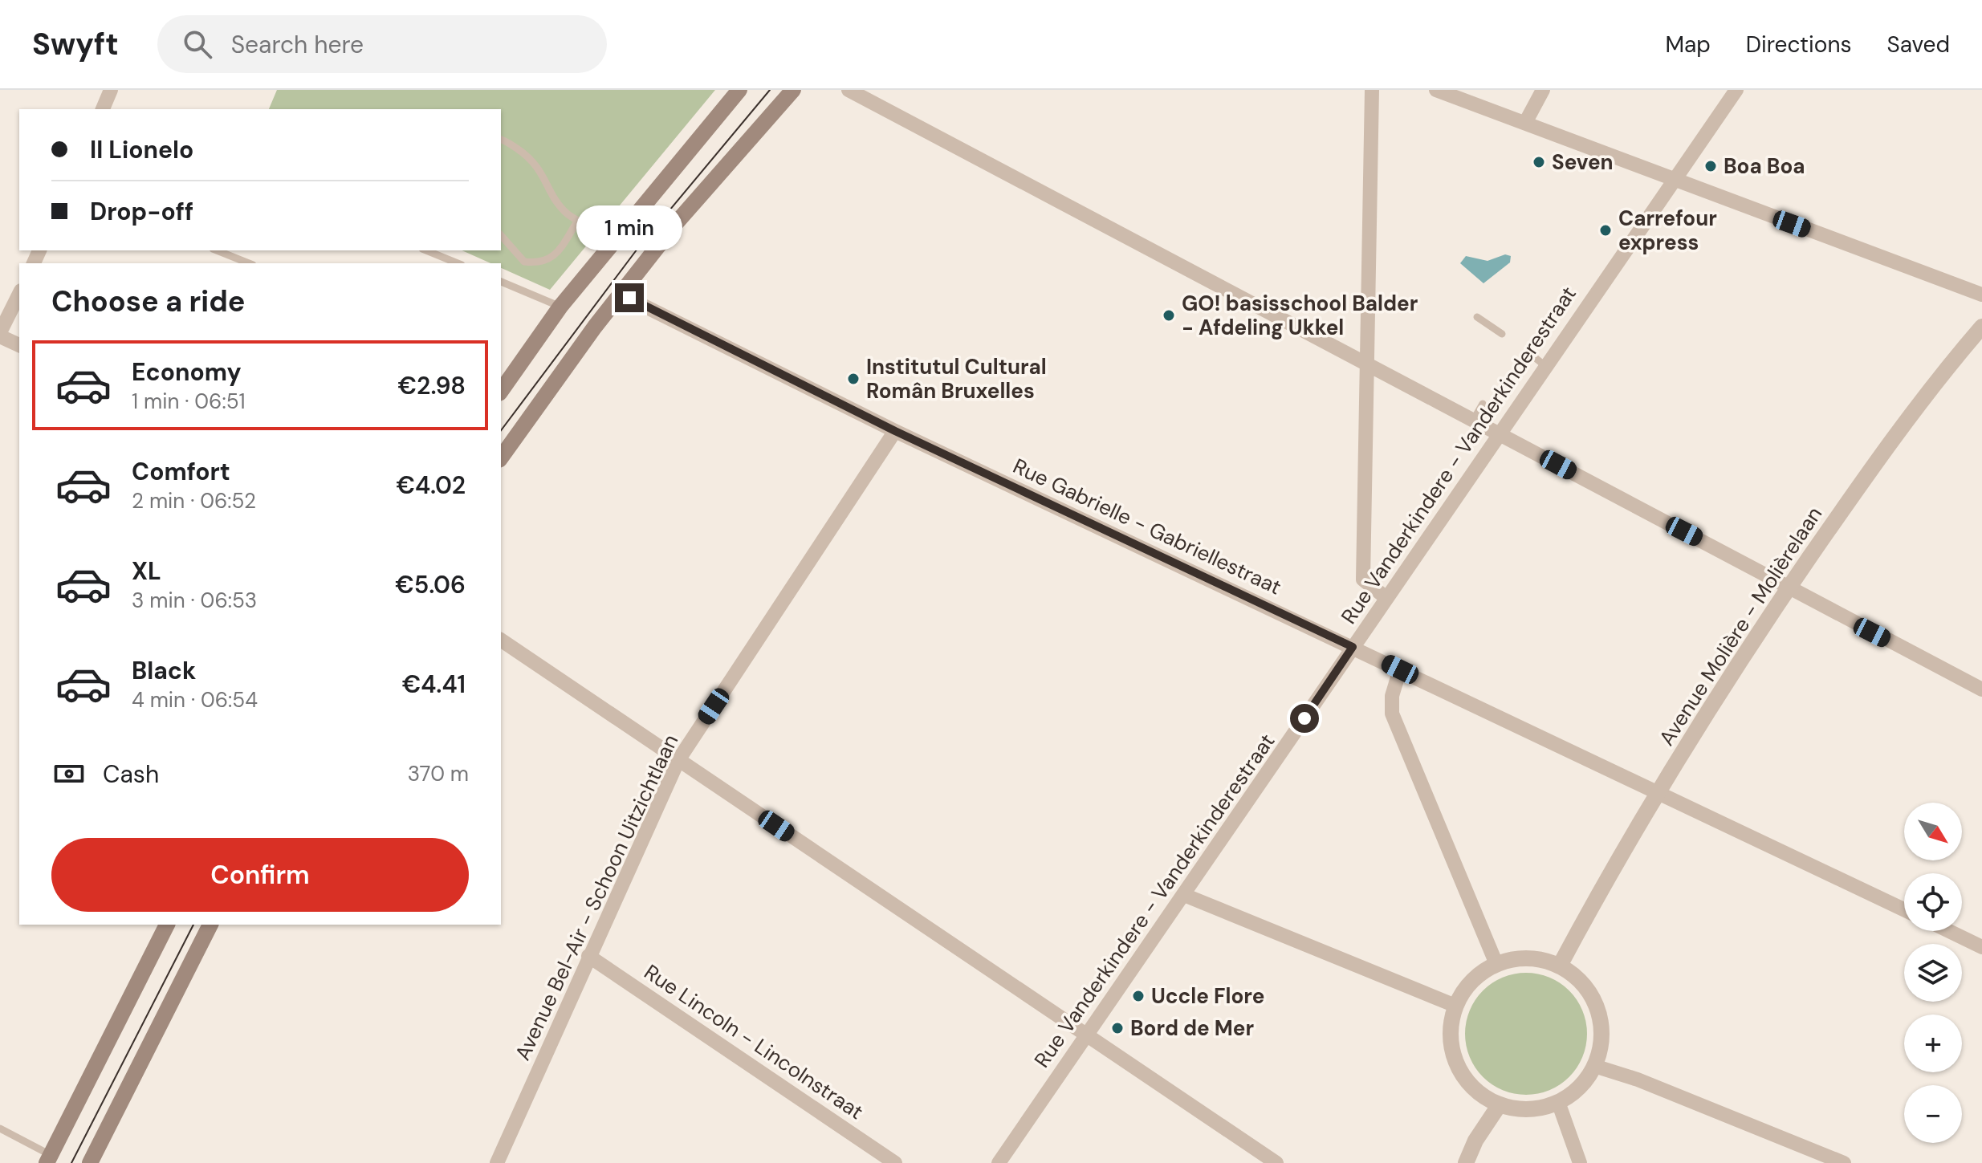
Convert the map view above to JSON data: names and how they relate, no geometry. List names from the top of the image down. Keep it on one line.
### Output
{"streets":{"street":["Rue Vanderkindere - Vanderkinderestraat","Rue Gabrielle - Gabriellestraat","Avenue Molière - Molièrelaan","Avenue Bel-Air - Schoon Uitzichtlaan","Rue Lincoln - Lincolnstraat"]},"crossings":[["Rue Vanderkindere - Vanderkinderestraat","Rue Gabrielle - Gabriellestraat"],["Rue Gabrielle - Gabriellestraat","Avenue Molière - Molièrelaan"],["Rue Gabrielle - Gabriellestraat","Avenue Bel-Air - Schoon Uitzichtlaan"],["Avenue Bel-Air - Schoon Uitzichtlaan","Rue Lincoln - Lincolnstraat"]],"places":["Seven","Boa Boa","Carrefour express","GO! basisschool Balder - Afdeling Ukkel","Institutul Cultural Român Bruxelles","Uccle Flore","Bord de Mer"],"north":"bottom right","page":{"header":"Swyft","search":"Search here","nav":["Map","Directions","Saved"],"banner":["Il Lionelo","Drop-off"],"bubble":"1 min","heading":"Choose a ride","list":[{"name":"Economy","note":"1 min · 06:51","value":"€2.98"},{"name":"Comfort","note":"2 min · 06:52","value":"€4.02"},{"name":"XL","note":"3 min · 06:53","value":"€5.06"},{"name":"Black","note":"4 min · 06:54","value":"€4.41"}],"pay":["Cash","370 m"],"map_buttons":["+","−"],"buttons":"Confirm"}}
